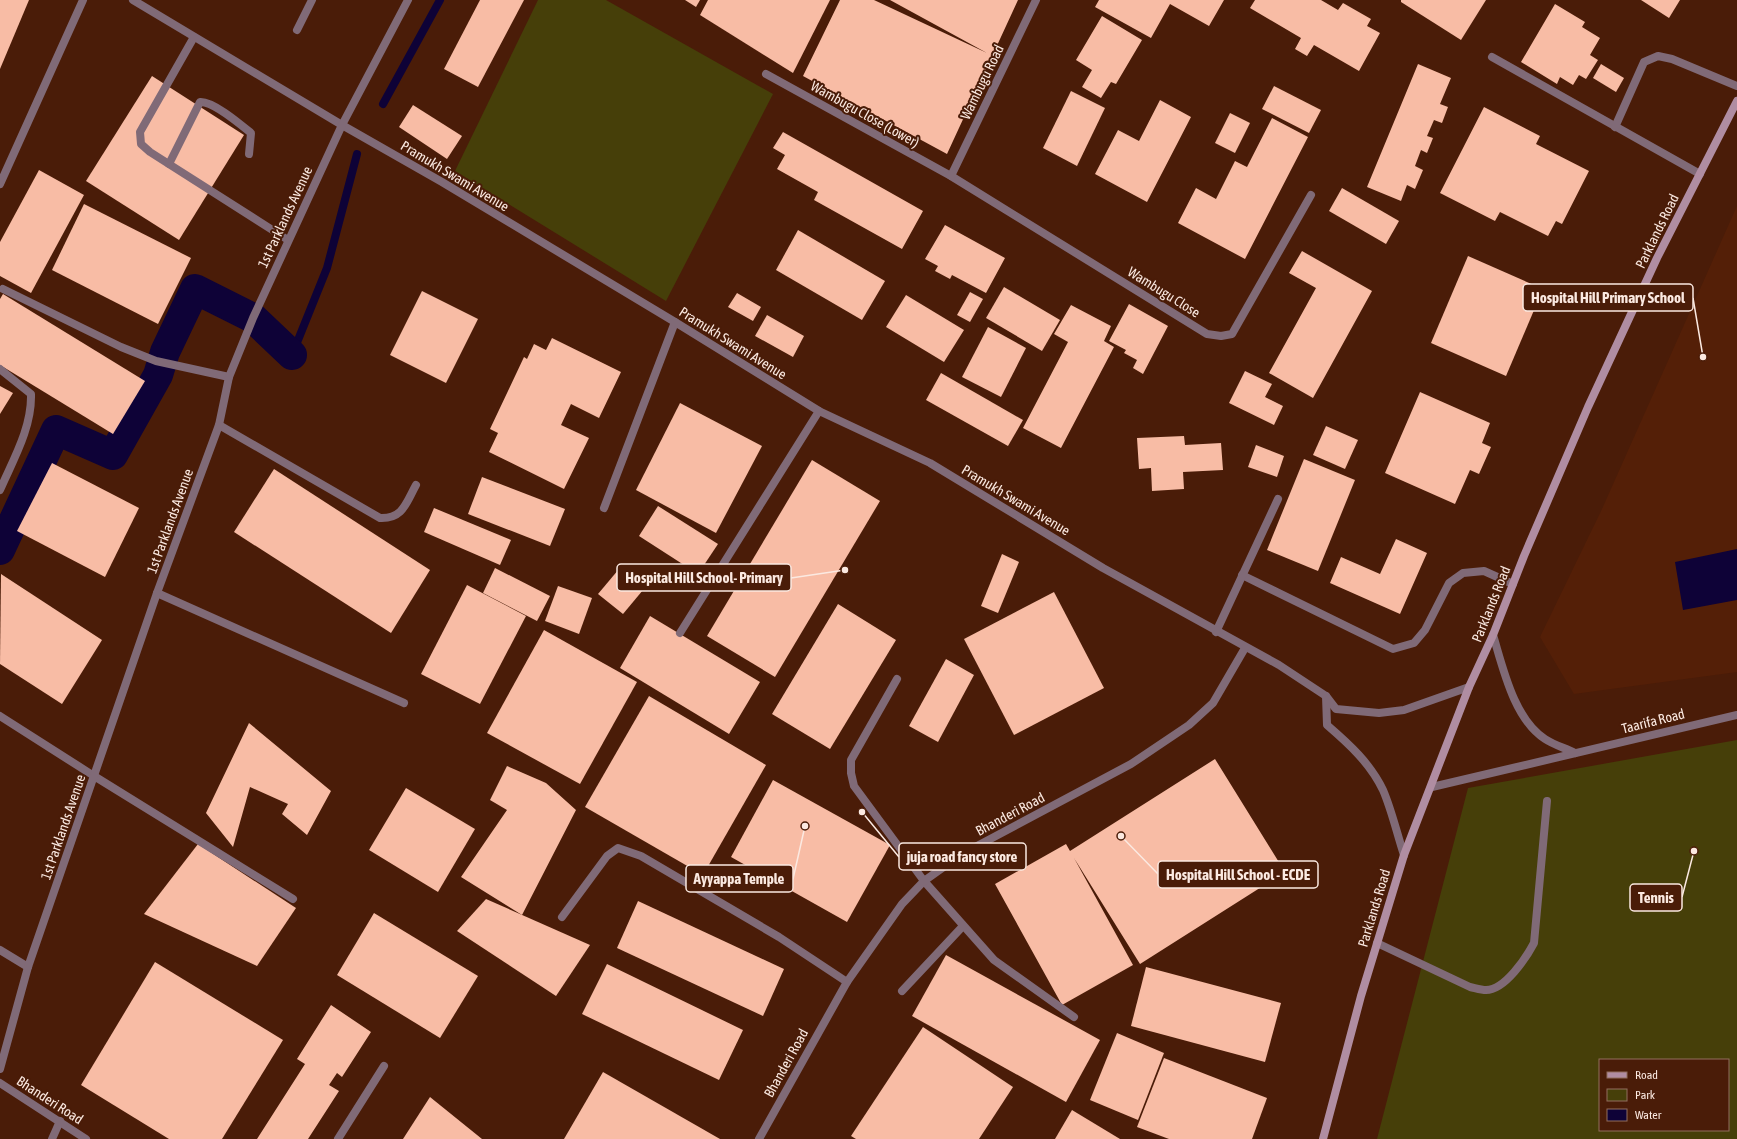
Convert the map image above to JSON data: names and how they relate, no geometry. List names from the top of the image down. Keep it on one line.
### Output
{"streets":{"main road":["Parklands Road"],"street":["Wambugu Road","Wambugu Close (Lower)","Pramukh Swami Avenue","1st Parklands Avenue","Wambugu Close","Taarifa Road","Bhanderi Road"]},"crossings":[["Wambugu Road","Wambugu Close (Lower)"],["Wambugu Road","Wambugu Close"],["Wambugu Close (Lower)","Wambugu Close"],["Pramukh Swami Avenue","1st Parklands Avenue"],["Pramukh Swami Avenue","Parklands Road"],["Pramukh Swami Avenue","Bhanderi Road"],["Parklands Road","Taarifa Road"]],"places":["Hospital Hill Primary School","Hospital Hill School- Primary","juja road fancy store","Ayyappa Temple","Hospital Hill School - ECDE","Tennis"],"legend":["Road","Park","Water"]}
